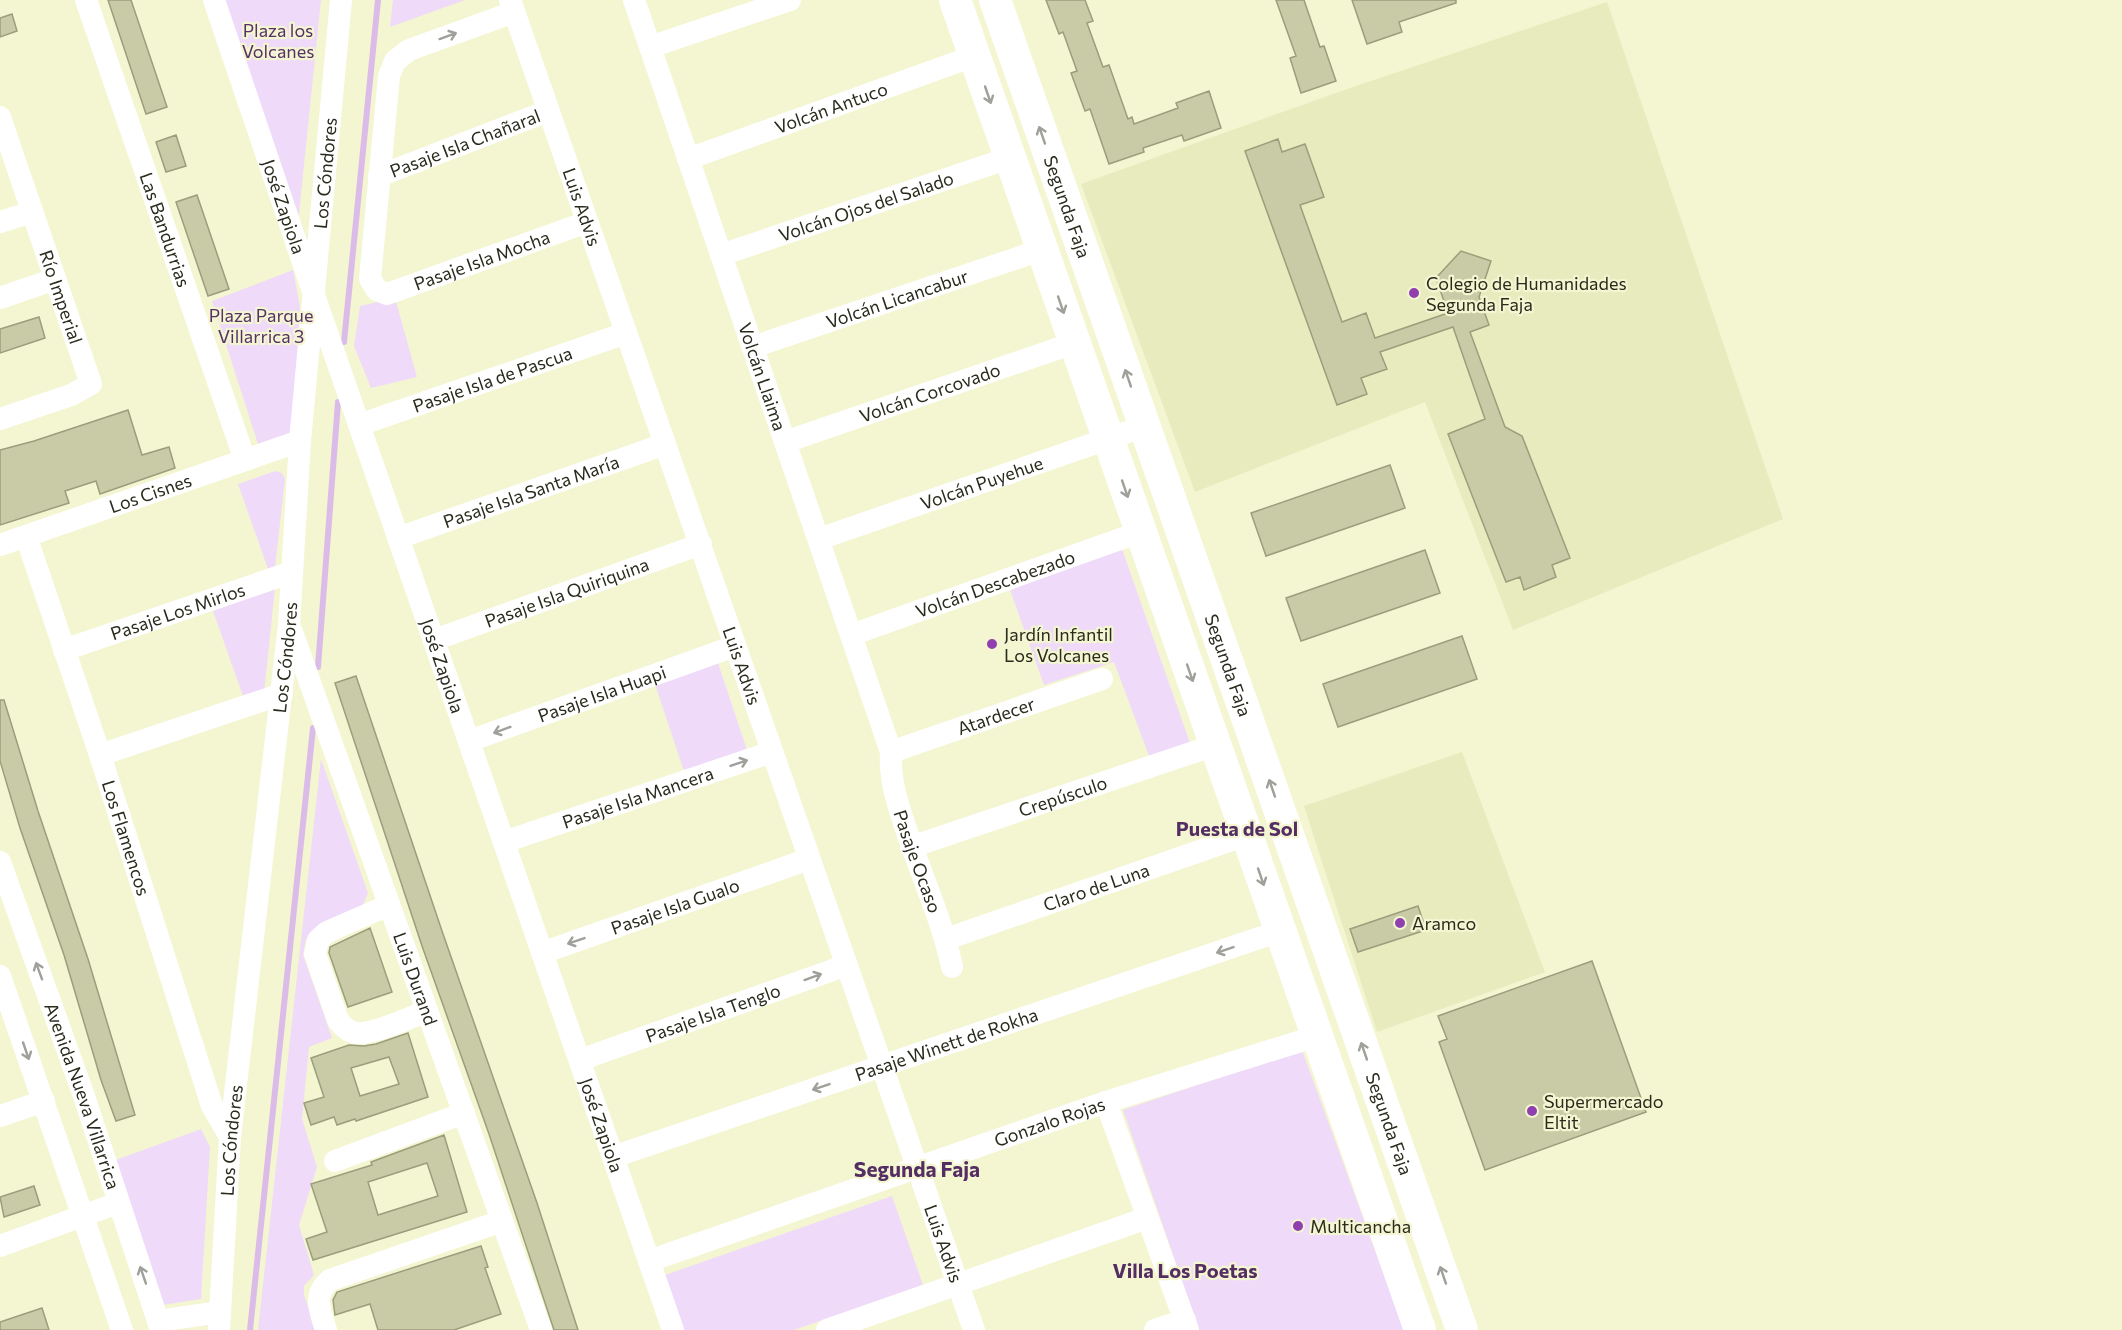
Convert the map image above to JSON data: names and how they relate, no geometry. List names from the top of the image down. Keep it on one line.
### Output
{"streets":{"main road":["Segunda Faja"],"street":["Volcán Antuco","Pasaje Isla Chañaral","Los Cóndores","José Zapiola","Luis Advis","Volcán Ojos del Salado","Las Bandurrias","Pasaje Isla Mocha","Río Imperial","Volcán Licancabur","Volcán Llaima","Pasaje Isla de Pascua","Volcán Corcovado","Volcán Puyehue","Pasaje Isla Santa María","Los Cisnes","Volcán Descabezado","Pasaje Isla Quiriquina","Pasaje Los Mirlos","Pasaje Isla Huapi","Atardecer","Crepúsculo","Pasaje Isla Mancera","Los Flamencos","Pasaje Ocaso","Claro de Luna","Pasaje Isla Gualo","Luis Durand","Pasaje Isla Tenglo","Pasaje Winett de Rokha","Avenida Nueva Villarrica","Gonzalo Rojas"]},"crossings":[["Volcán Antuco","Volcán Llaima"],["Pasaje Isla Chañaral","Luis Advis"],["Pasaje Isla Chañaral","Pasaje Isla Mocha"],["Los Cóndores","José Zapiola"],["Los Cóndores","Los Cisnes"],["Los Cóndores","Pasaje Los Mirlos"],["Los Cóndores","Los Flamencos"],["Los Cóndores","Luis Durand"],["Los Cóndores","Avenida Nueva Villarrica"],["José Zapiola","Pasaje Isla de Pascua"],["José Zapiola","Pasaje Isla Santa María"],["José Zapiola","Pasaje Isla Quiriquina"],["José Zapiola","Pasaje Isla Huapi"],["José Zapiola","Pasaje Isla Mancera"],["José Zapiola","Pasaje Isla Gualo"],["José Zapiola","Pasaje Isla Tenglo"],["José Zapiola","Pasaje Winett de Rokha"],["José Zapiola","Gonzalo Rojas"],["Luis Advis","Pasaje Isla Mocha"],["Luis Advis","Pasaje Isla de Pascua"],["Luis Advis","Pasaje Isla Santa María"],["Luis Advis","Pasaje Isla Quiriquina"],["Luis Advis","Pasaje Isla Huapi"],["Luis Advis","Pasaje Isla Mancera"],["Luis Advis","Pasaje Isla Gualo"],["Luis Advis","Pasaje Isla Tenglo"],["Luis Advis","Pasaje Winett de Rokha"],["Luis Advis","Gonzalo Rojas"],["Volcán Ojos del Salado","Volcán Llaima"],["Segunda Faja","Volcán Puyehue"],["Las Bandurrias","Los Cisnes"],["Volcán Licancabur","Volcán Llaima"],["Volcán Llaima","Volcán Corcovado"],["Volcán Llaima","Volcán Puyehue"],["Volcán Llaima","Volcán Descabezado"],["Volcán Llaima","Atardecer"],["Volcán Llaima","Pasaje Ocaso"],["Los Cisnes","Los Flamencos"],["Pasaje Los Mirlos","Los Flamencos"],["Atardecer","Pasaje Ocaso"],["Crepúsculo","Pasaje Ocaso"],["Pasaje Ocaso","Claro de Luna"]],"one_way":["Pasaje Isla Huapi","Pasaje Isla Mancera","Pasaje Isla Gualo","Pasaje Isla Tenglo","Pasaje Winett de Rokha"],"districts":["Puesta de Sol","Segunda Faja","Villa Los Poetas"],"parks":["Plaza los Volcanes","Plaza Parque Villarrica 3"],"places":["Colegio de Humanidades Segunda Faja","Jardín Infantil Los Volcanes","Aramco","Supermercado Eltit","Multicancha"]}
